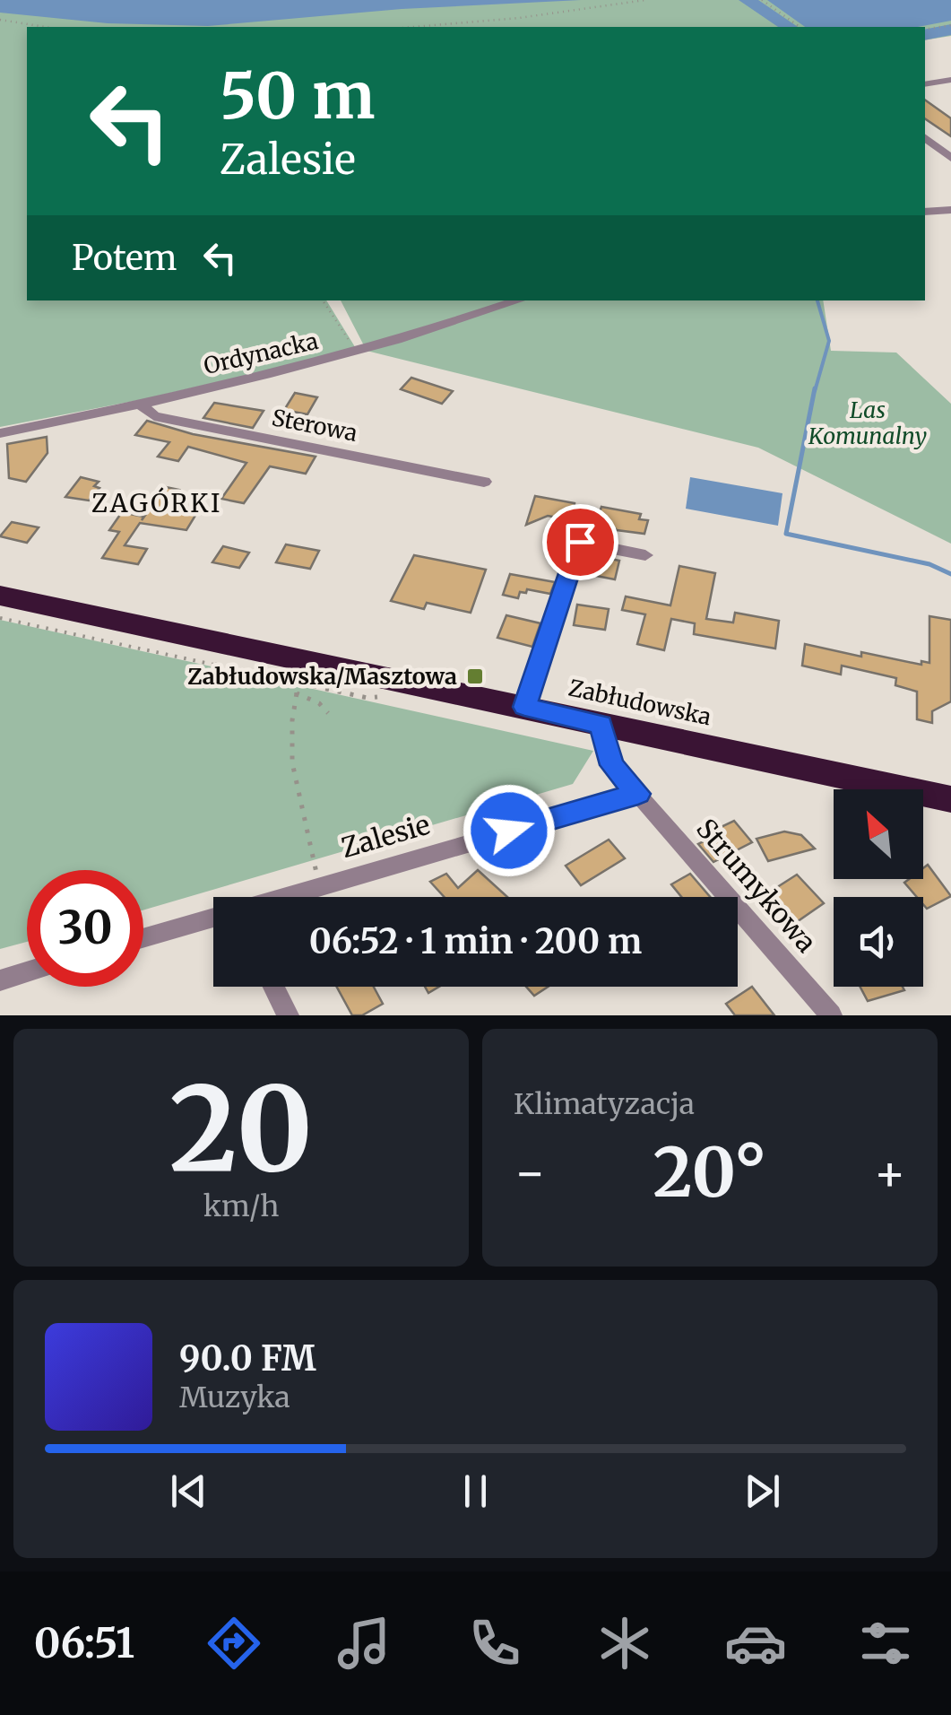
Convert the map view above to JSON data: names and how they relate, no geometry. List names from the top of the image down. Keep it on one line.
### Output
{"streets":{"highway":["Zabłudowska"],"street":["Ordynacka","Sterowa","Zalesie","Strumykowa"]},"crossings":[["Ordynacka","Sterowa"],["Zalesie","Strumykowa"]],"districts":["ZAGÓRKI"],"parks":["Las Komunalny"],"places":{"transit":["Zabłudowska/Masztowa"]},"north":"top left","page":{"turn":["50 m","Zalesie"],"then":"Potem","limit":"30","trip":"06:52 · 1 min · 200 m","tile":[["20","km/h"],"Klimatyzacja"],"heat":["−","20°","+"],"song":["90.0 FM","Muzyka"],"tabs":"06:51"}}
